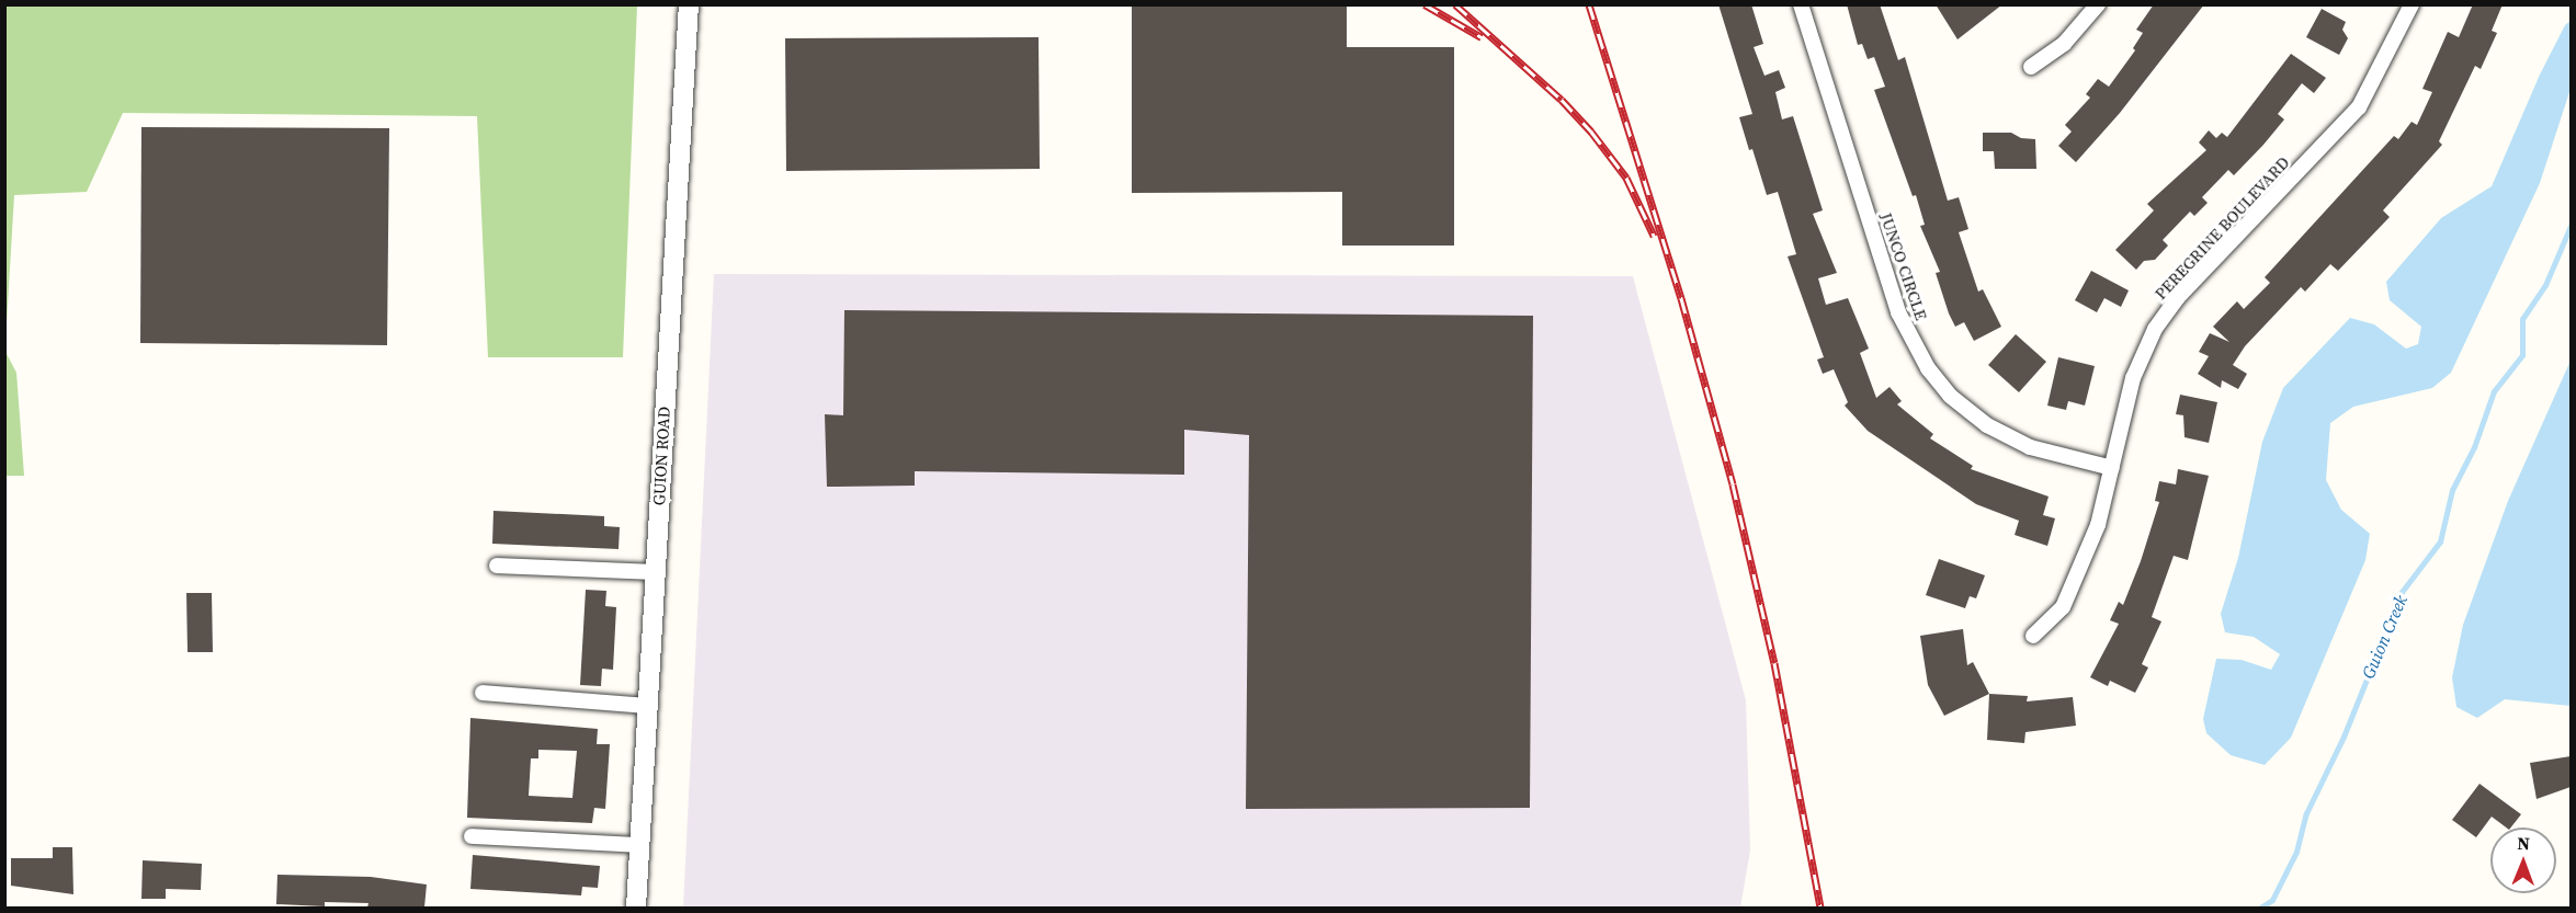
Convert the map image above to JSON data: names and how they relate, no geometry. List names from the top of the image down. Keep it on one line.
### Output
{"streets":{"street":["PEREGRINE BOULEVARD","JUNCO CIRCLE","GUION ROAD"]},"crossings":[["PEREGRINE BOULEVARD","JUNCO CIRCLE"]],"water":["Guion Creek"],"north":"top"}
